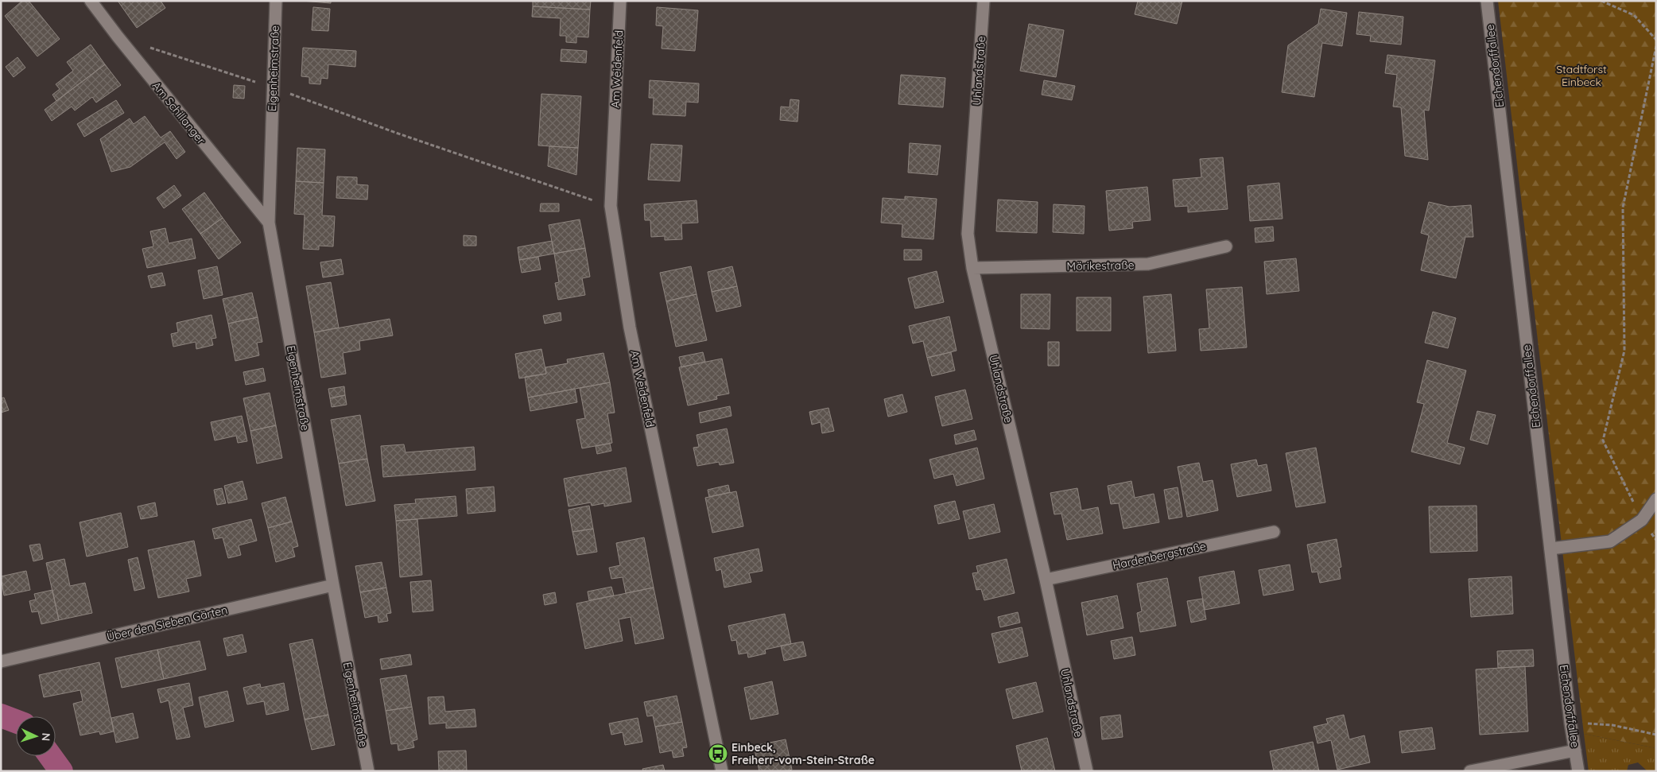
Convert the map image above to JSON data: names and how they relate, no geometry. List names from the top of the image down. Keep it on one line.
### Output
{"streets":{"street":["Eichendorffallee","Eigenheimstraße","Am Weidenfeld","Uhlandstraße","Am Schillanger","Mörikestraße","Hardenbergstraße","Über den Sieben Gärten"]},"crossings":[["Eigenheimstraße","Am Schillanger"],["Eigenheimstraße","Über den Sieben Gärten"],["Uhlandstraße","Mörikestraße"],["Uhlandstraße","Hardenbergstraße"]],"parks":["Stadtforst Einbeck"],"places":{"bus stop":["Einbeck, Freiherr-vom-Stein-Straße"]},"north":"right"}
